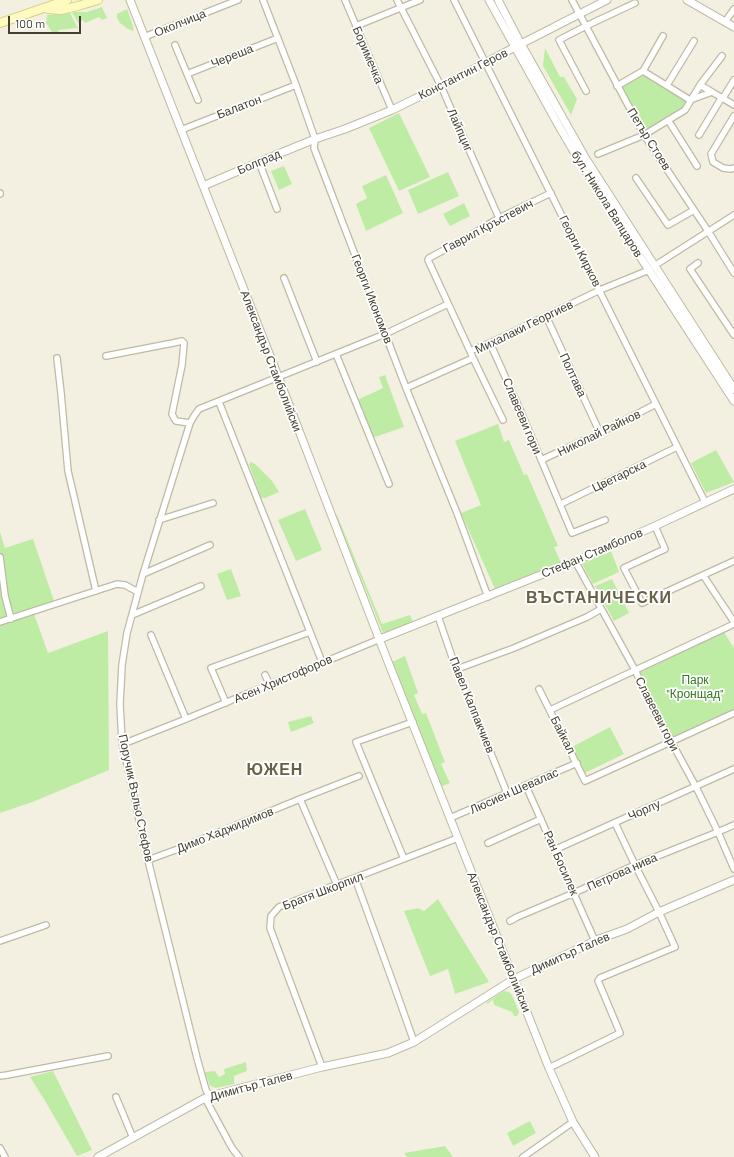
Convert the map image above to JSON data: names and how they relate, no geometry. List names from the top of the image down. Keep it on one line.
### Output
{"streets":{"street":["Околчица","Боримечка","Череша","Константин Геров","Балатон","Лайпциг","Петър Стоев","Болград","бул. Никола Вапцаров","Гаврил Кръстевич","Георги Кирков","Георги Икономов","Михалаки Георгиев","Александър Стамболийски","Полтава","Славееви гори","Николай Райнов","Цветарска","Стефан Стамболов","Асен Христофоров","Павел Калпакчиев","Байкал","Люсиен Шевалас","Поручик Въльо Стефов","Чорлу","Димо Хаджидимов","Ран Босилек","Петрова нива","Братя Шкорпил","Димитър Талев"]},"crossings":[["Околчица","Александър Стамболийски"],["Боримечка","Константин Геров"],["Череша","Георги Икономов"],["Константин Геров","Лайпциг"],["Константин Геров","Петър Стоев"],["Константин Геров","Болград"],["Константин Геров","бул. Никола Вапцаров"],["Константин Геров","Георги Кирков"],["Константин Геров","Георги Икономов"],["Балатон","Георги Икономов"],["Балатон","Александър Стамболийски"],["Лайпциг","Гаврил Кръстевич"],["Петър Стоев","Михалаки Георгиев"],["Болград","Георги Икономов"],["Болград","Александър Стамболийски"],["бул. Никола Вапцаров","Михалаки Георгиев"],["Гаврил Кръстевич","Георги Кирков"],["Георги Кирков","Михалаки Георгиев"],["Георги Кирков","Николай Райнов"],["Георги Кирков","Цветарска"],["Георги Кирков","Стефан Стамболов"],["Георги Икономов","Михалаки Георгиев"],["Георги Икономов","Стефан Стамболов"],["Михалаки Георгиев","Полтава"],["Михалаки Георгиев","Славееви гори"],["Александър Стамболийски","Стефан Стамболов"],["Александър Стамболийски","Асен Христофоров"],["Александър Стамболийски","Люсиен Шевалас"],["Александър Стамболийски","Братя Шкорпил"],["Александър Стамболийски","Димитър Талев"],["Полтава","Николай Райнов"],["Славееви гори","Николай Райнов"],["Славееви гори","Цветарска"],["Славееви гори","Стефан Стамболов"],["Славееви гори","Байкал"],["Славееви гори","Чорлу"],["Славееви гори","Петрова нива"],["Стефан Стамболов","Асен Христофоров"],["Стефан Стамболов","Павел Калпакчиев"],["Асен Христофоров","Поручик Въльо Стефов"],["Павел Калпакчиев","Люсиен Шевалас"],["Байкал","Люсиен Шевалас"],["Люсиен Шевалас","Ран Босилек"],["Поручик Въльо Стефов","Димо Хаджидимов"],["Поручик Въльо Стефов","Димитър Талев"],["Чорлу","Ран Босилек"],["Ран Босилек","Петрова нива"],["Ран Босилек","Димитър Талев"],["Братя Шкорпил","Димитър Талев"]],"districts":["ВЪСТАНИЧЕСКИ","ЮЖЕН"],"parks":["Парк \"Кронщад\""],"scale_bar":"100 m"}
